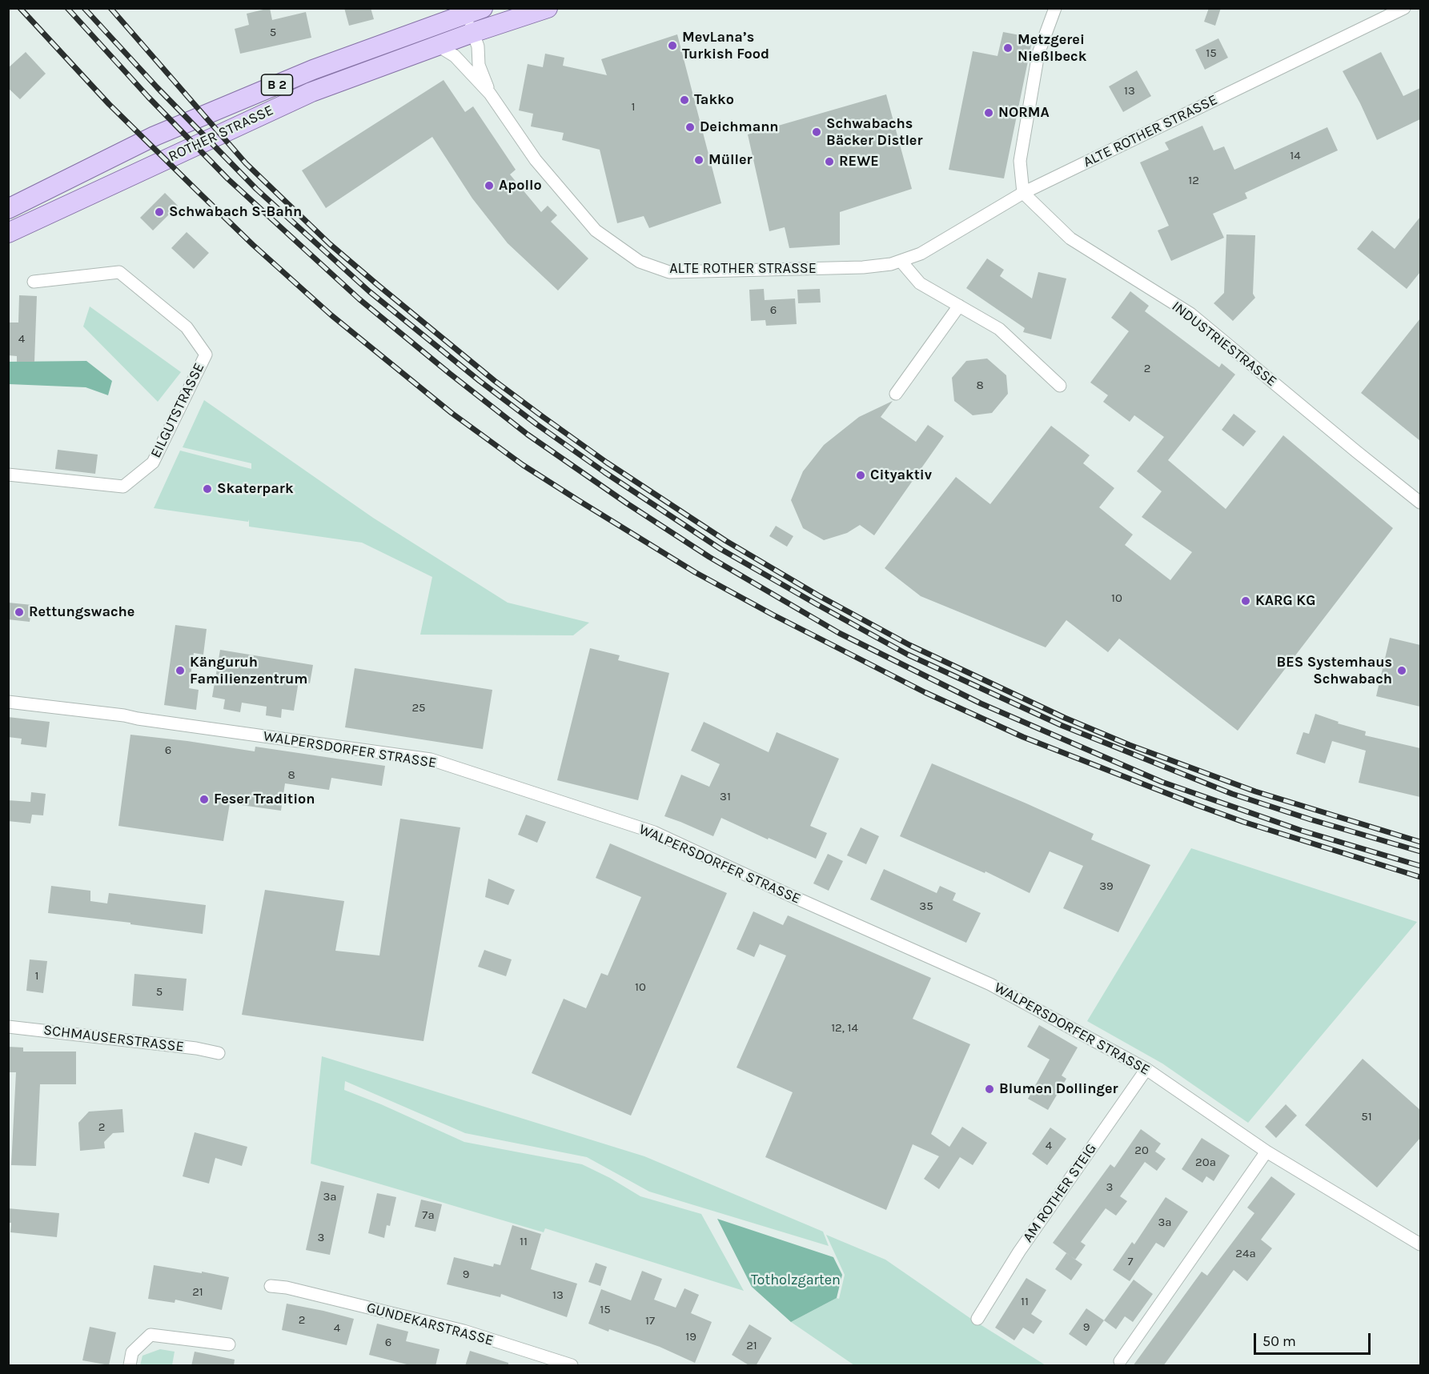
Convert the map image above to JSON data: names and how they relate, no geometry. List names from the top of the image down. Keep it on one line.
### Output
{"streets":{"main road":["B 2","ROTHER STRASSE"],"street":["ALTE ROTHER STRASSE","INDUSTRIESTRASSE","EILGUTSTRASSE","WALPERSDORFER STRASSE","SCHMAUSERSTRASSE","AM ROTHER STEIG","GUNDEKARSTRASSE"]},"crossings":[["ALTE ROTHER STRASSE","ROTHER STRASSE"],["ALTE ROTHER STRASSE","INDUSTRIESTRASSE"],["WALPERSDORFER STRASSE","AM ROTHER STEIG"]],"parks":["Totholzgarten"],"places":["MevLana’s Turkish Food","Metzgerei Nießlbeck","Takko","NORMA","Deichmann","Schwabachs Bäcker Distler","Müller","REWE","Apollo","Schwabach S-Bahn","Cityaktiv","Skaterpark","KARG KG","Rettungswache","Känguruh Familienzentrum","BES Systemhaus Schwabach","Feser Tradition","Blumen Dollinger"],"house_numbers":["5","15","13","1","14","12","6","4","2","8","10","25","6","8","31","39","35","1","10","5","12, 14","51","2","4","20","20a","3","3a","7a","3a","3","11","24a","7","9","21","13","11","15","2","17","9","4","19","6","21"],"scale_bar":"50 m"}
